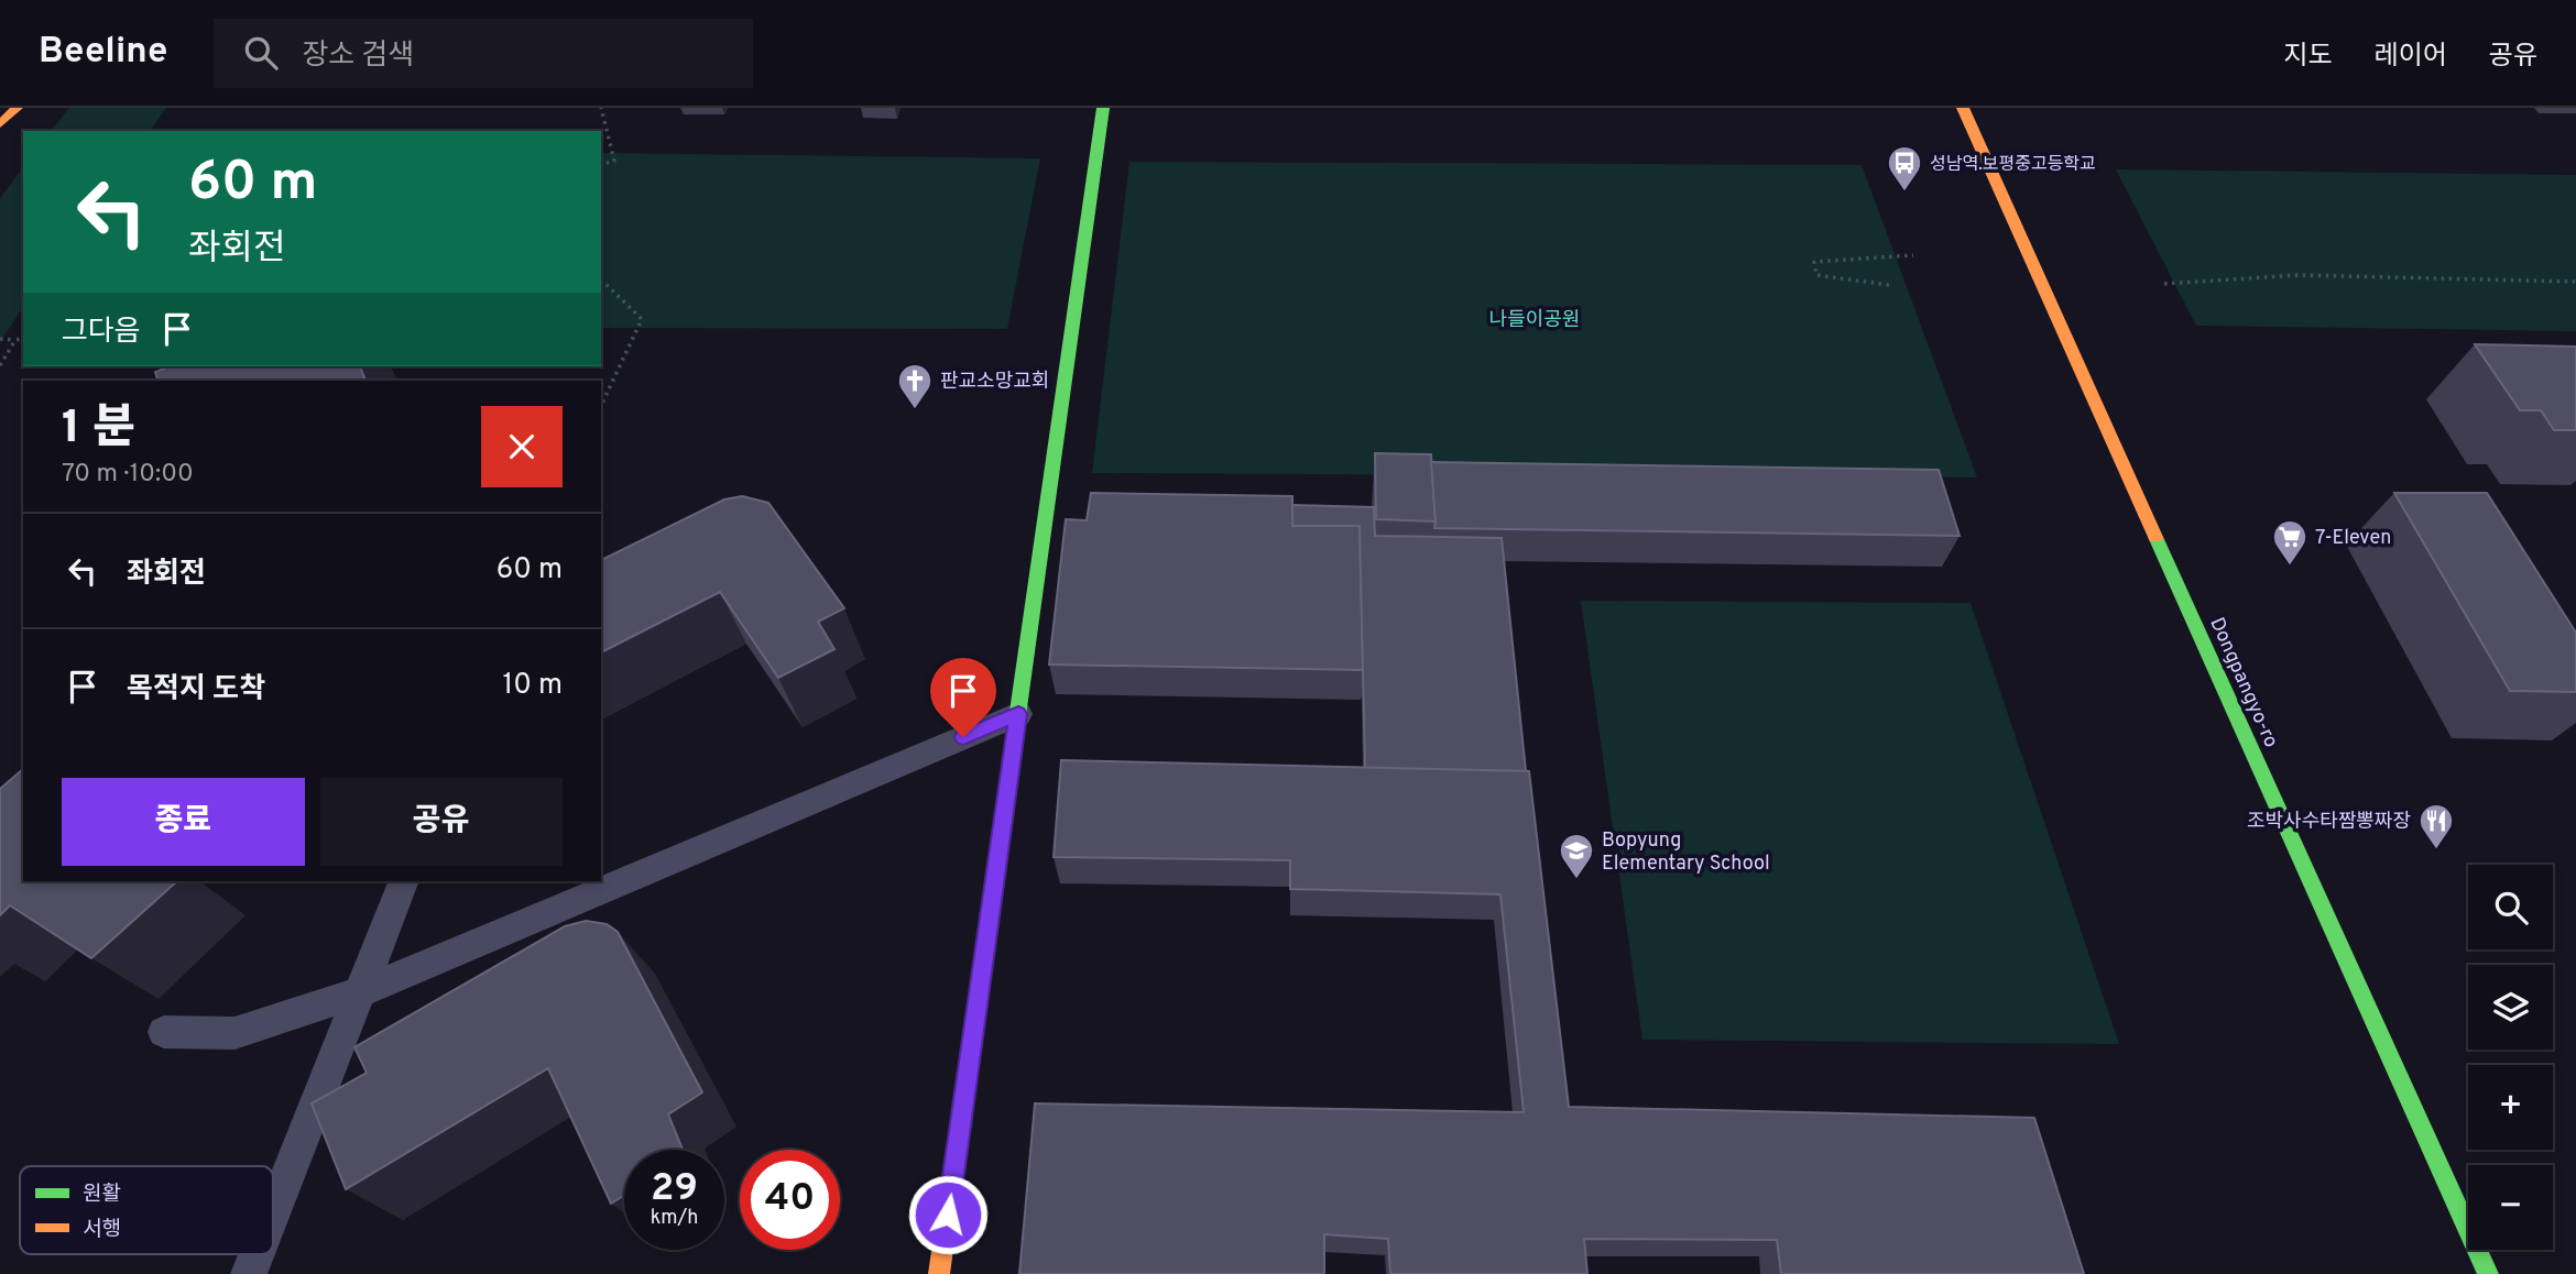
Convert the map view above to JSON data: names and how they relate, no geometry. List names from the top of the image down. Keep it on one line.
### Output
{"streets":{"main road":["Dongpangyo-ro"]},"parks":["나들이공원"],"places":{"bus stop":["성남역.보평중고등학교"],"church":["판교소망교회"],"supermarket":["7-Eleven"],"restaurant":["조박사수타짬뽕짜장"],"school or university":["Bopyung Elementary School"]},"legend":["원활","서행"],"page":{"header":"Beeline","search":"장소 검색","nav":["지도","레이어","공유"],"turn":["60 m","좌회전"],"then":"그다음","heading":["1 분","70 m · 10:00"],"list":[{"name":"좌회전","value":"60 m"},{"name":"목적지 도착","value":"10 m"}],"buttons":["종료","공유"],"map_buttons":["+","−"],"speed":"29 km/h","limit":"40"}}
